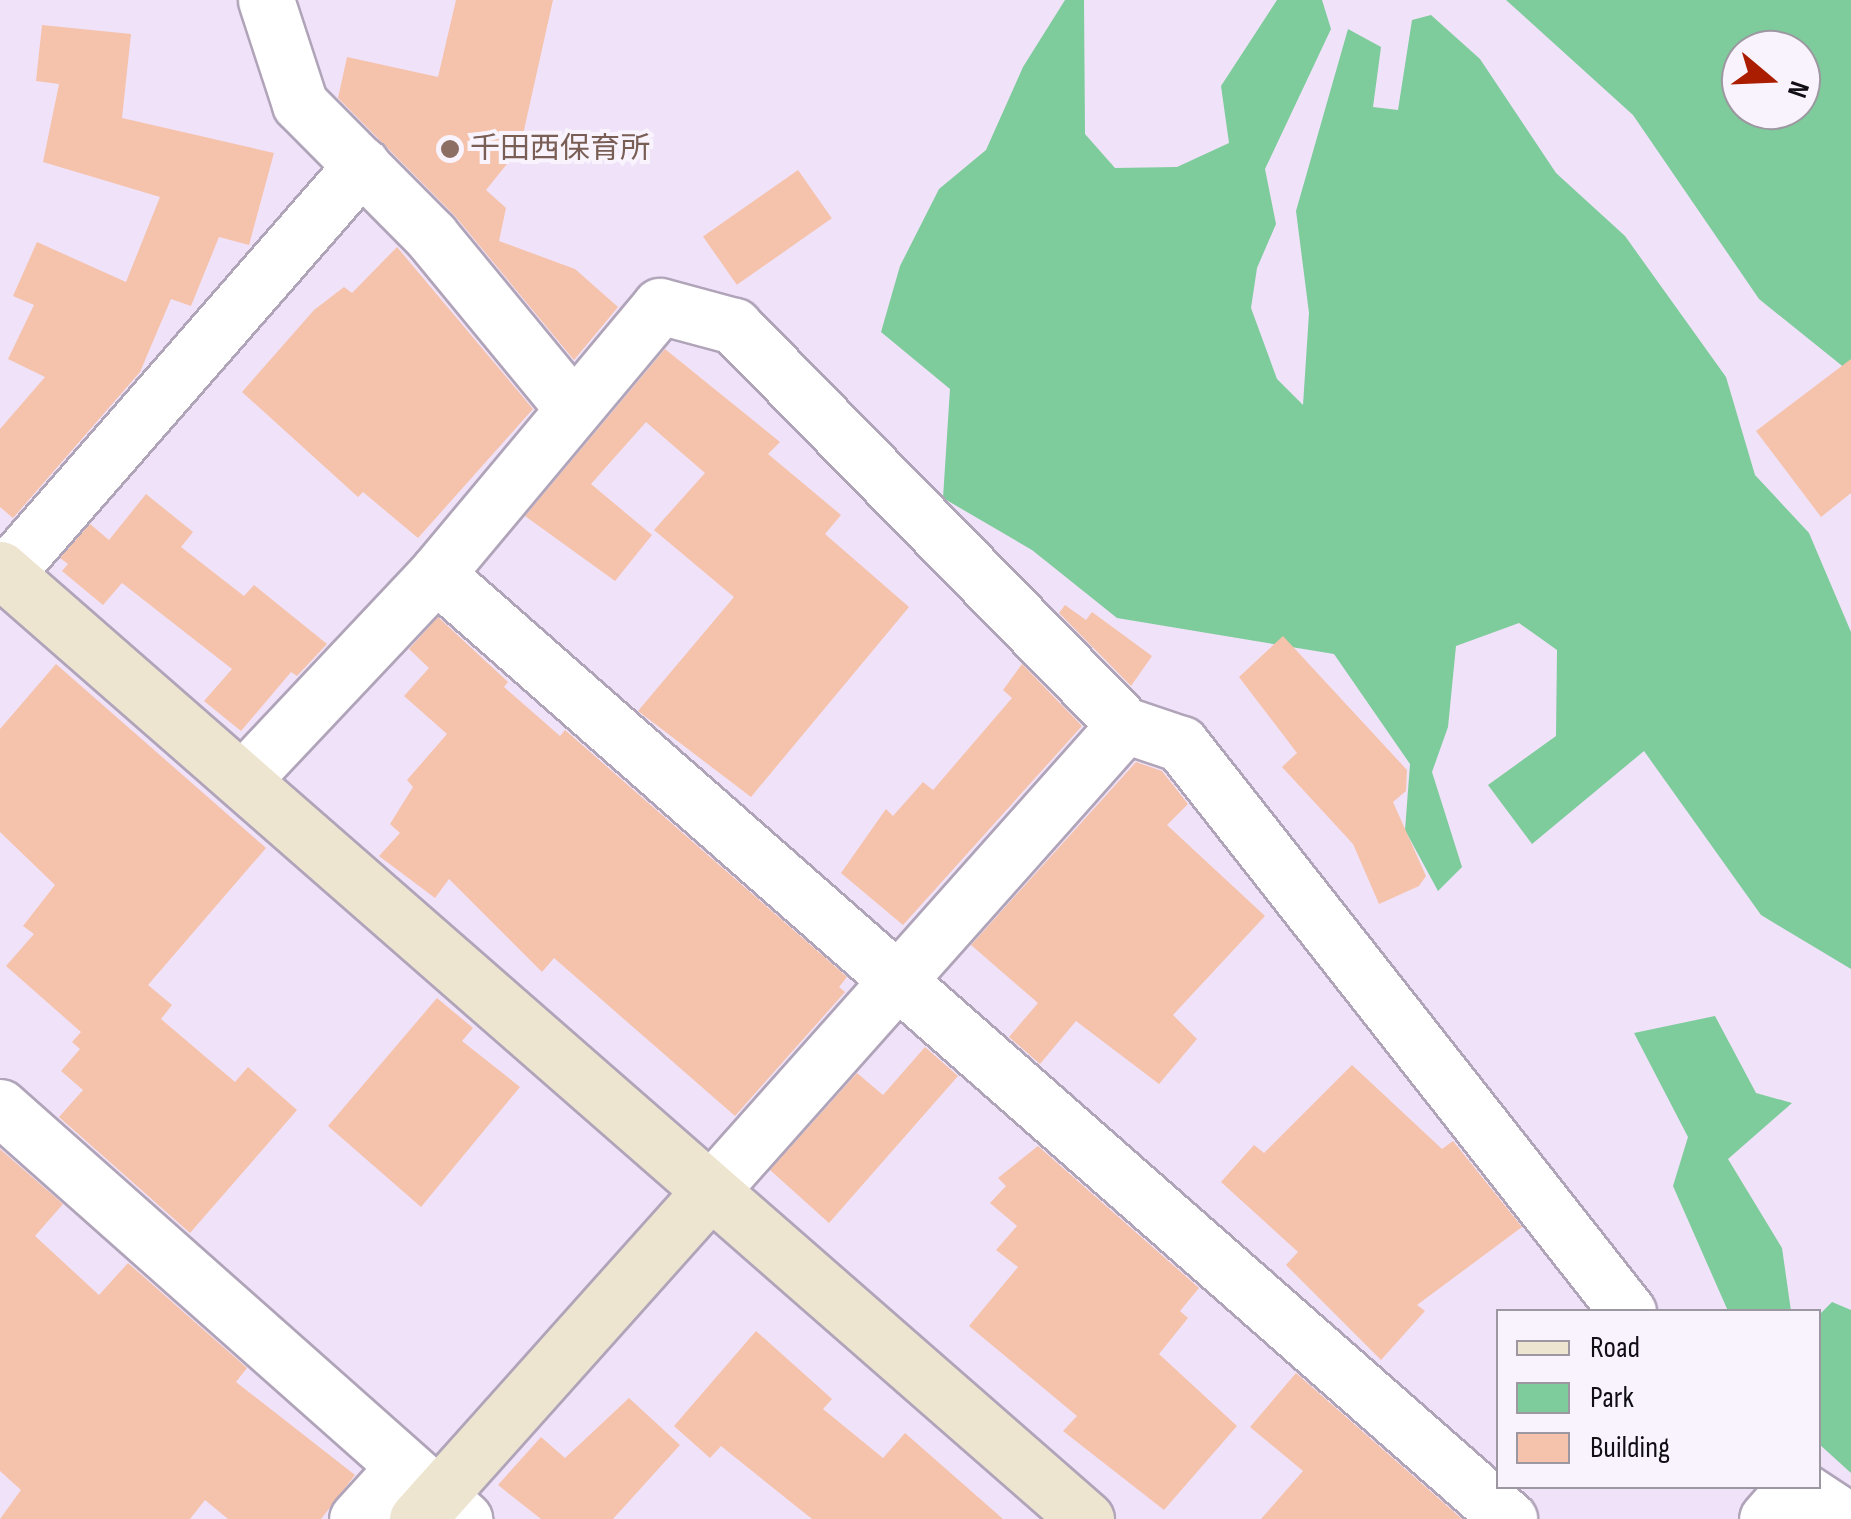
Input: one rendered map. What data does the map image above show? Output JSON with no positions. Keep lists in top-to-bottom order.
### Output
{
  "places": ["千田西保育所"],
  "legend": ["Road", "Park", "Building"],
  "north": "right"
}
